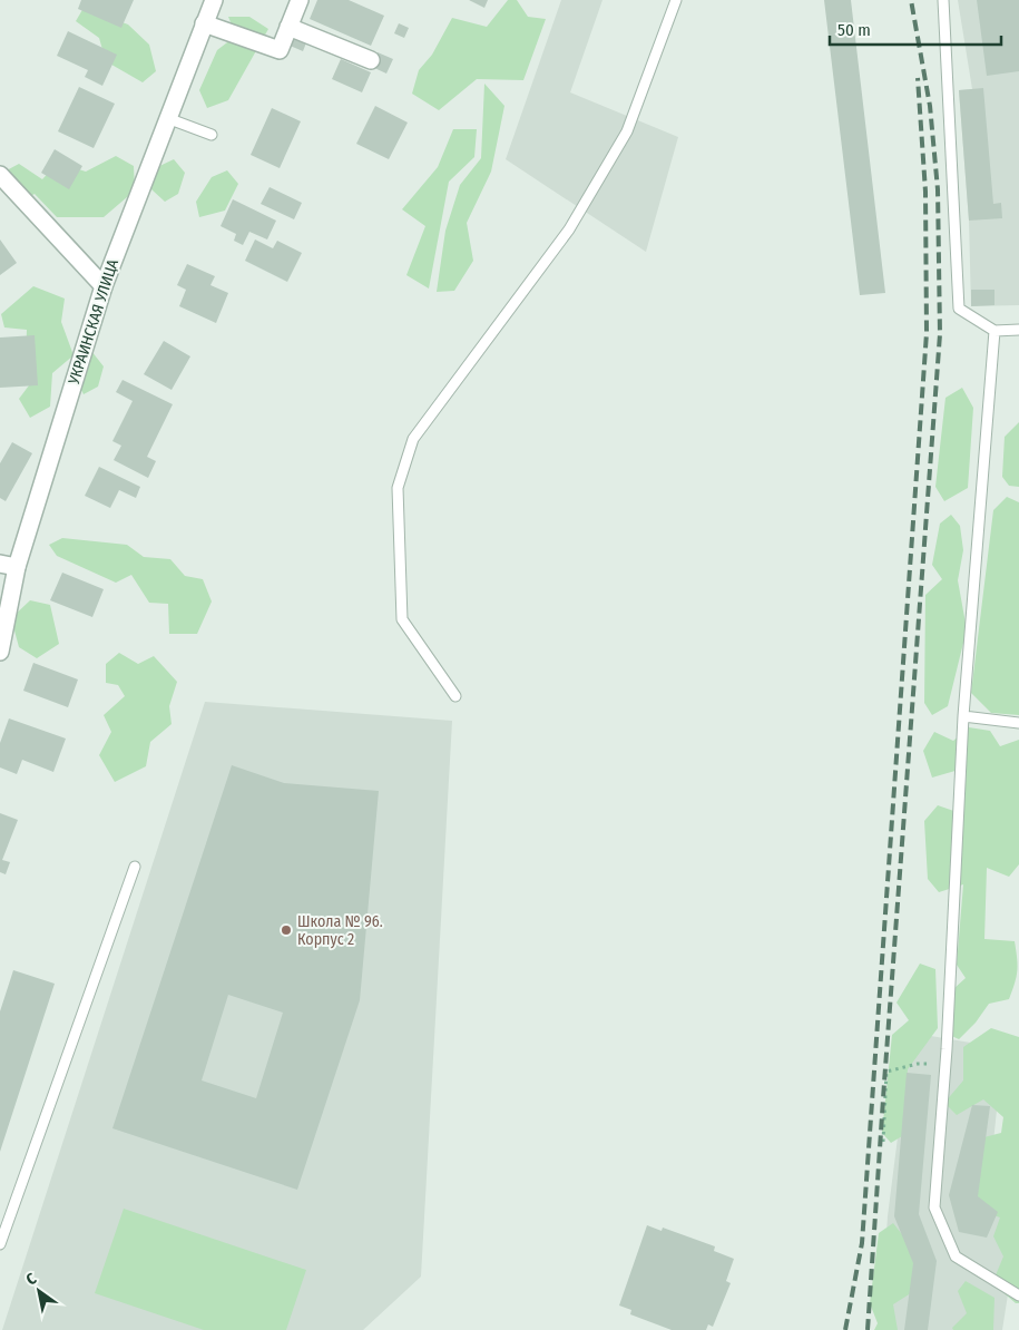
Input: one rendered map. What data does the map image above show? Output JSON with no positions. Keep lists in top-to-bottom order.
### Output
{
  "streets": {
    "street": ["УКРАИНСКАЯ УЛИЦА"]
  },
  "places": ["Школа № 96. Корпус 2"],
  "scale_bar": "50 m",
  "north": "top left"
}
